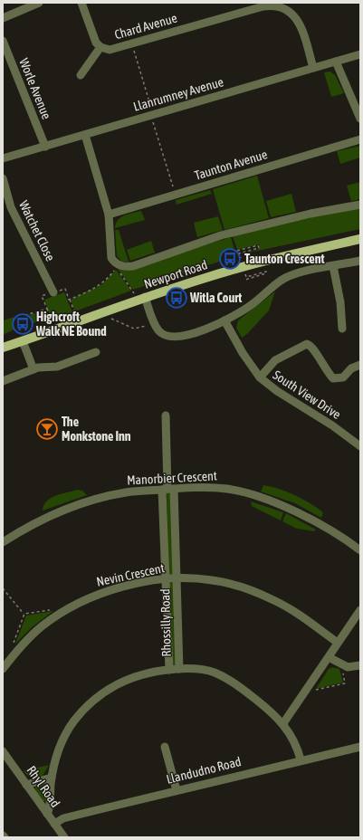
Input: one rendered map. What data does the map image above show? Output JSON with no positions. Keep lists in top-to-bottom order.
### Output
{
  "streets": {
    "main road": ["Newport Road"],
    "street": [
      "Chard Avenue",
      "Worle Avenue",
      "Llanrumney Avenue",
      "Taunton Avenue",
      "Watchet Close",
      "South View Drive",
      "Manorbier Crescent",
      "Nevin Crescent",
      "Rhossilly Road",
      "Llandudno Road",
      "Rhyl Road"
    ]
  },
  "crossings": [
    ["Chard Avenue", "Llanrumney Avenue"],
    ["Worle Avenue", "Llanrumney Avenue"],
    ["Manorbier Crescent", "Rhossilly Road"],
    ["Nevin Crescent", "Rhossilly Road"],
    ["Llandudno Road", "Rhyl Road"]
  ],
  "places": {
    "bus stop": ["Taunton Crescent", "Witla Court", "Highcroft Walk NE Bound"],
    "bar": ["The Monkstone Inn"]
  }
}
